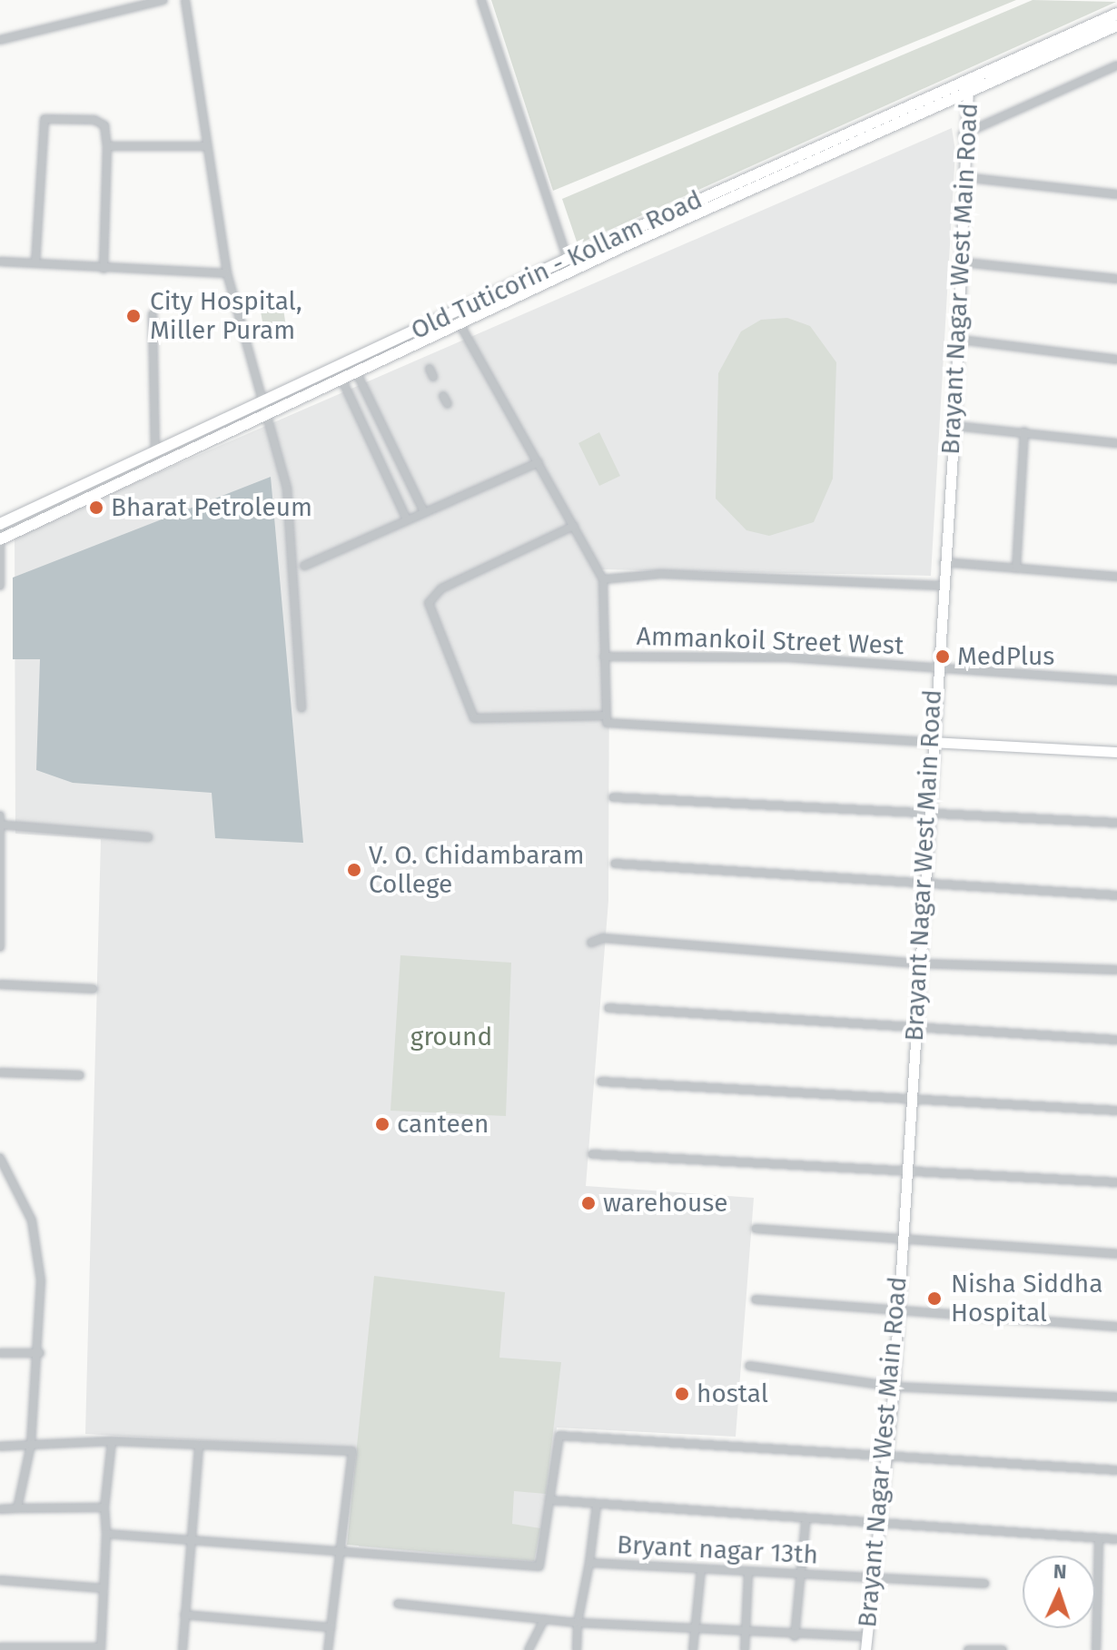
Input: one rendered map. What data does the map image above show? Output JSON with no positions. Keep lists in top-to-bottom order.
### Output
{
  "streets": {
    "main road": ["Old Tuticorin - Kollam Road"],
    "street": ["Brayant Nagar West Main Road", "Ammankoil Street West", "Bryant nagar 13th"]
  },
  "crossings": [
    ["Old Tuticorin - Kollam Road", "Brayant Nagar West Main Road"],
    ["Brayant Nagar West Main Road", "Ammankoil Street West"],
    ["Brayant Nagar West Main Road", "Bryant nagar 13th"]
  ],
  "parks": ["ground"],
  "places": [
    "City Hospital, Miller Puram",
    "Bharat Petroleum",
    "MedPlus",
    "V. O. Chidambaram College",
    "canteen",
    "warehouse",
    "Nisha Siddha Hospital",
    "hostal"
  ],
  "north": "top"
}
